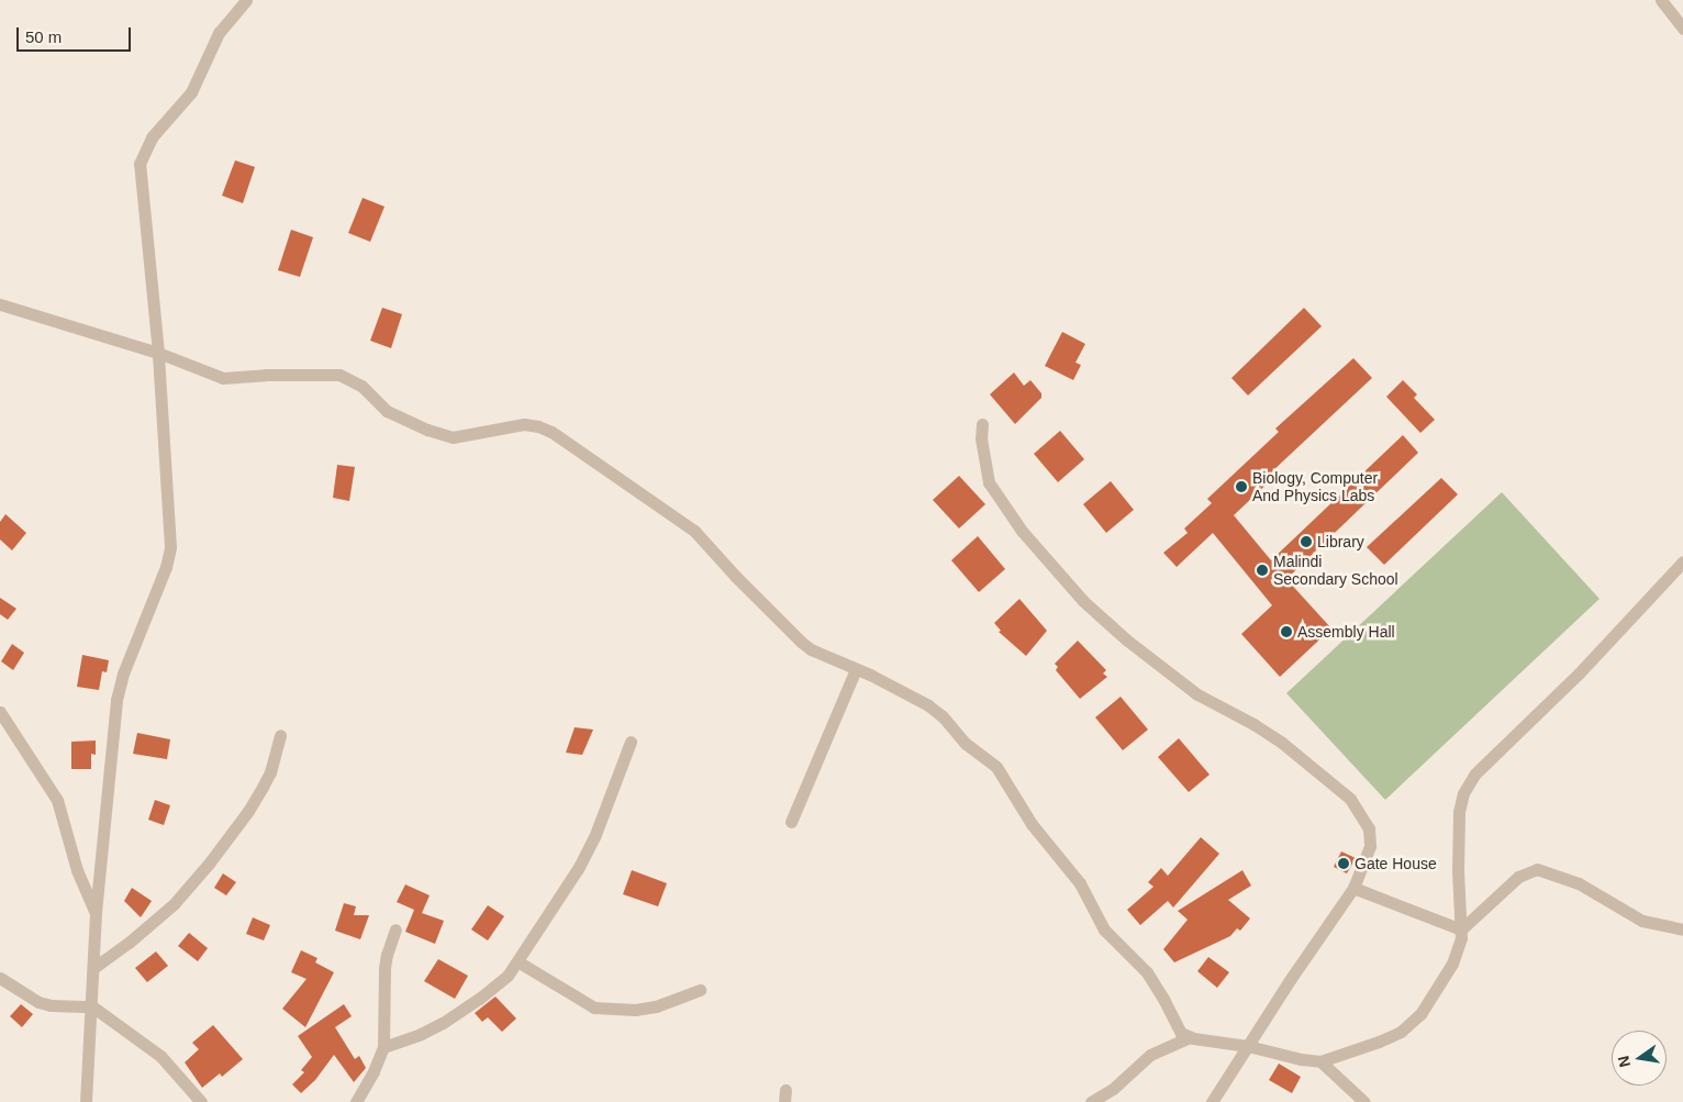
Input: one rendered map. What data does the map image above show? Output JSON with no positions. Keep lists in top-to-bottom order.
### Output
{
  "places": [
    "Biology, Computer And Physics Labs",
    "Library",
    "Malindi Secondary School",
    "Assembly Hall",
    "Gate House"
  ],
  "scale_bar": "50 m",
  "north": "left"
}
